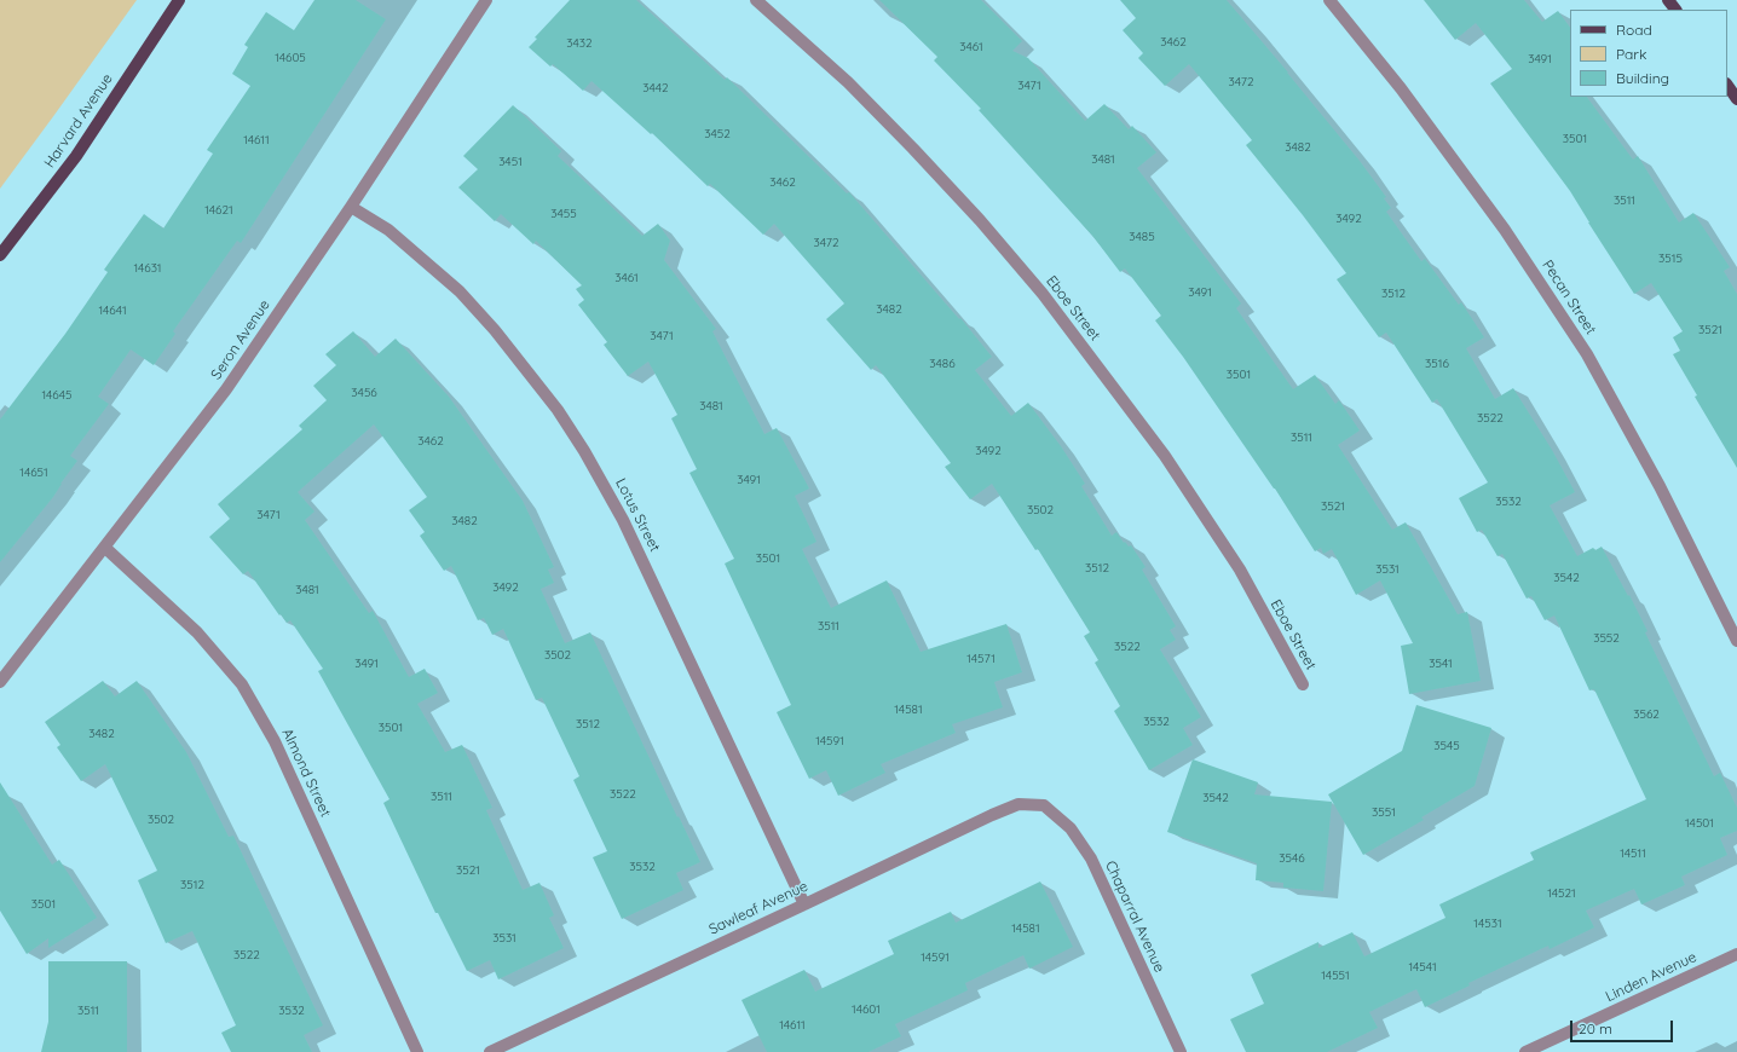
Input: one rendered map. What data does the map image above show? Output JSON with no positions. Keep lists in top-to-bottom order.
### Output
{
  "streets": {
    "main road": ["Harvard Avenue"],
    "street": [
      "Pecan Street",
      "Eboe Street",
      "Seron Avenue",
      "Lotus Street",
      "Almond Street",
      "Sawleaf Avenue",
      "Chaparral Avenue",
      "Linden Avenue"
    ]
  },
  "crossings": [
    ["Seron Avenue", "Lotus Street"],
    ["Seron Avenue", "Almond Street"],
    ["Lotus Street", "Sawleaf Avenue"],
    ["Sawleaf Avenue", "Chaparral Avenue"]
  ],
  "house_numbers": [
    "3462",
    "3432",
    "3461",
    "14605",
    "3491",
    "3472",
    "3471",
    "3442",
    "3452",
    "3501",
    "14611",
    "3482",
    "3481",
    "3451",
    "3462",
    "3511",
    "14621",
    "3455",
    "3492",
    "3485",
    "3472",
    "3515",
    "14631",
    "3461",
    "3491",
    "3512",
    "3482",
    "14641",
    "3521",
    "3471",
    "3486",
    "3516",
    "3501",
    "3456",
    "14645",
    "3481",
    "3522",
    "3511",
    "3462",
    "3492",
    "14651",
    "3491",
    "3532",
    "3521",
    "3502",
    "3471",
    "3482",
    "3501",
    "3512",
    "3531",
    "3542",
    "3492",
    "3481",
    "3511",
    "3552",
    "3522",
    "3502",
    "14571",
    "3491",
    "3541",
    "14581",
    "3562",
    "3532",
    "3512",
    "3501",
    "3482",
    "14591",
    "3545",
    "3522",
    "3511",
    "3542",
    "3551",
    "3502",
    "14501",
    "14511",
    "3546",
    "3532",
    "3521",
    "3512",
    "14521",
    "3501",
    "14531",
    "14581",
    "3531",
    "3522",
    "14591",
    "14541",
    "14551",
    "14601",
    "3511",
    "3532",
    "14611"
  ],
  "legend": ["Road", "Park", "Building"],
  "scale_bar": "20 m"
}
